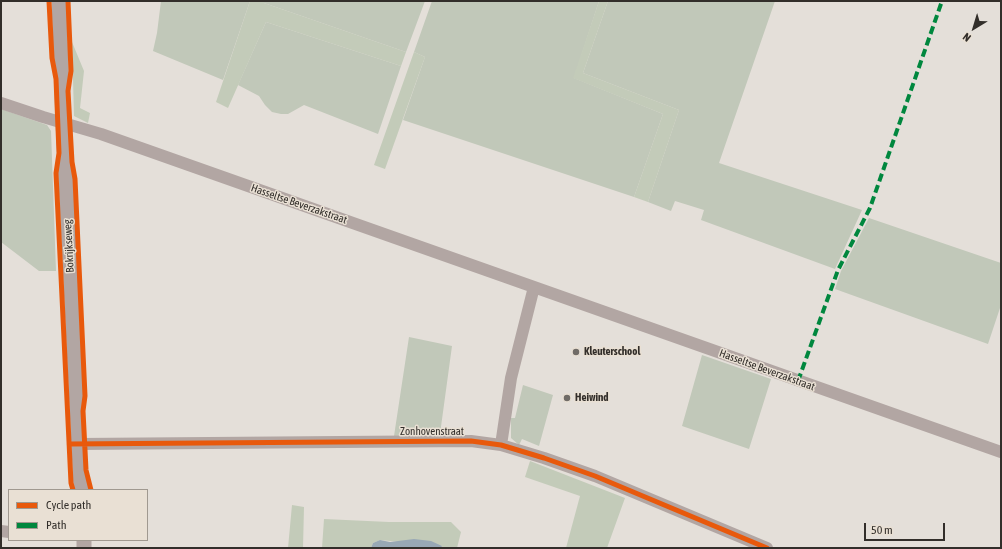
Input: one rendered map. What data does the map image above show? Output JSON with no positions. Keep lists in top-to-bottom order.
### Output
{
  "streets": {
    "street": ["Hasseltse Beverzakstraat", "Bokrijkseweg", "Zonhovenstraat"]
  },
  "crossings": [
    ["Hasseltse Beverzakstraat", "Bokrijkseweg"],
    ["Bokrijkseweg", "Zonhovenstraat"]
  ],
  "places": ["Kleuterschool", "Heiwind"],
  "legend": ["Cycle path", "Path"],
  "scale_bar": "50 m",
  "north": "bottom left"
}
